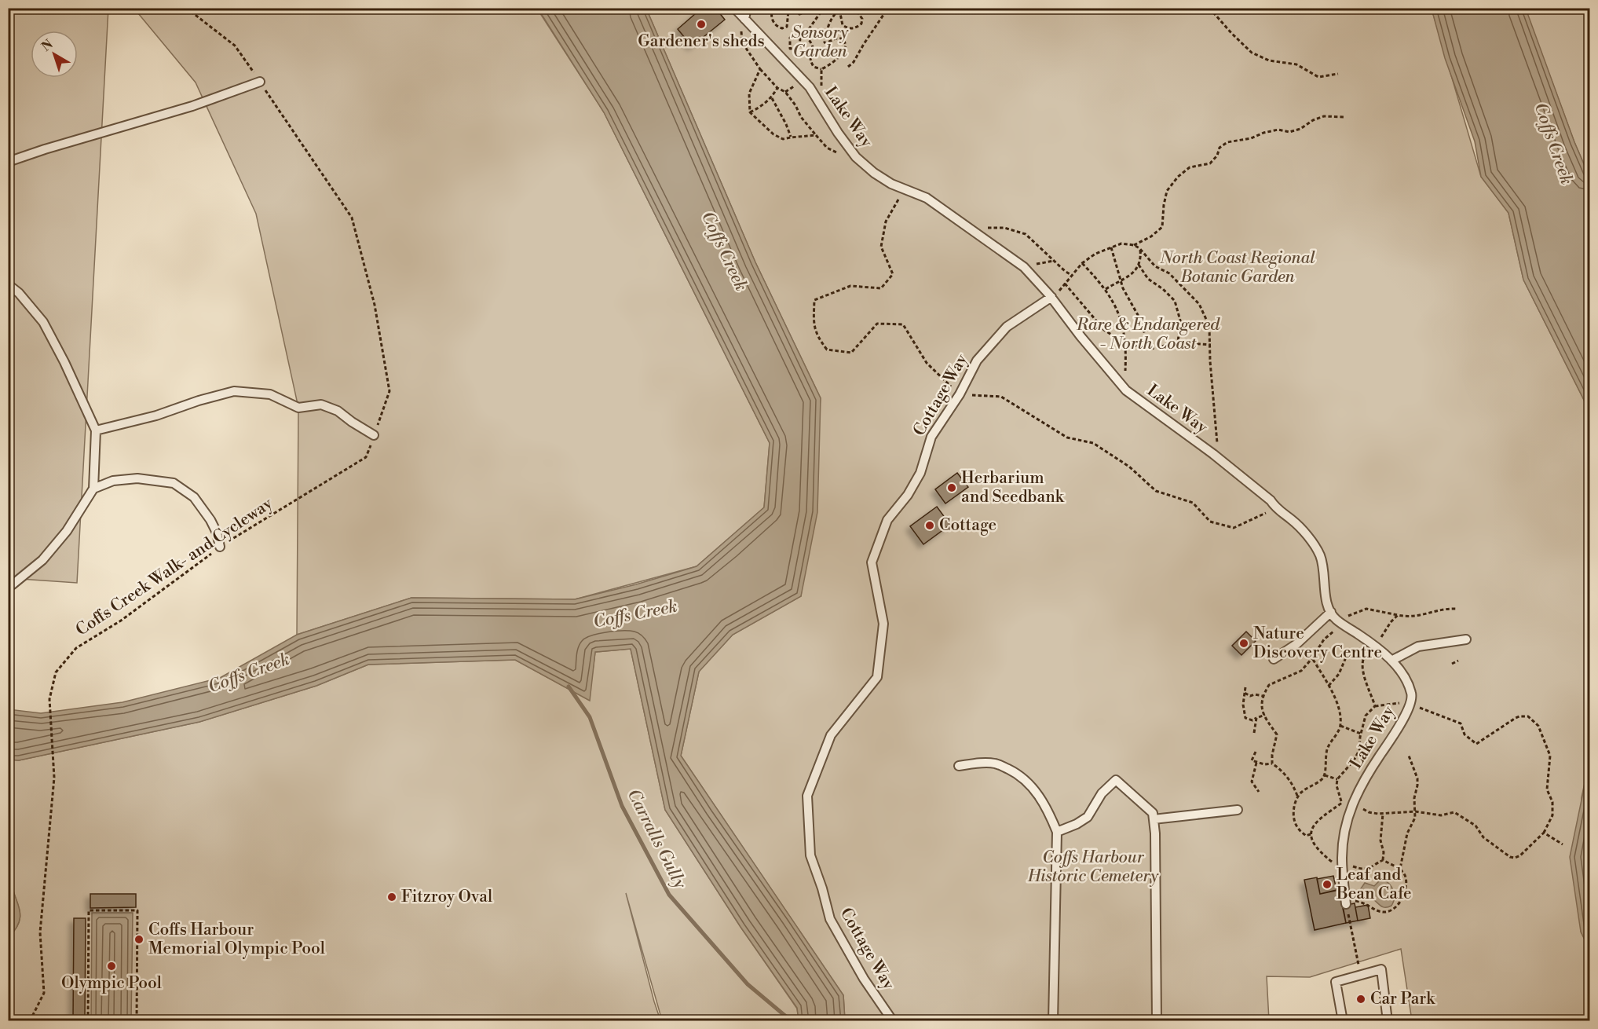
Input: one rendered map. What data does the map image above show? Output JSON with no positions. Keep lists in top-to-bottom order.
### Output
{
  "streets": {
    "lane": ["Lake Way", "Cottage Way"],
    "path": ["Coffs Creek Walk- and Cycleway"]
  },
  "crossings": [
    ["Lake Way", "Cottage Way"]
  ],
  "water": ["Coffs Creek", "Carralls Gully"],
  "parks": [
    "Sensory Garden",
    "North Coast Regional Botanic Garden",
    "Rare & Endangered - North Coast",
    "Coffs Harbour Historic Cemetery"
  ],
  "places": [
    "Gardener's sheds",
    "Herbarium and Seedbank",
    "Cottage",
    "Nature Discovery Centre",
    "Leaf and Bean Cafe",
    "Fitzroy Oval",
    "Coffs Harbour Memorial Olympic Pool",
    "Olympic Pool",
    "Car Park"
  ],
  "north": "top left"
}
